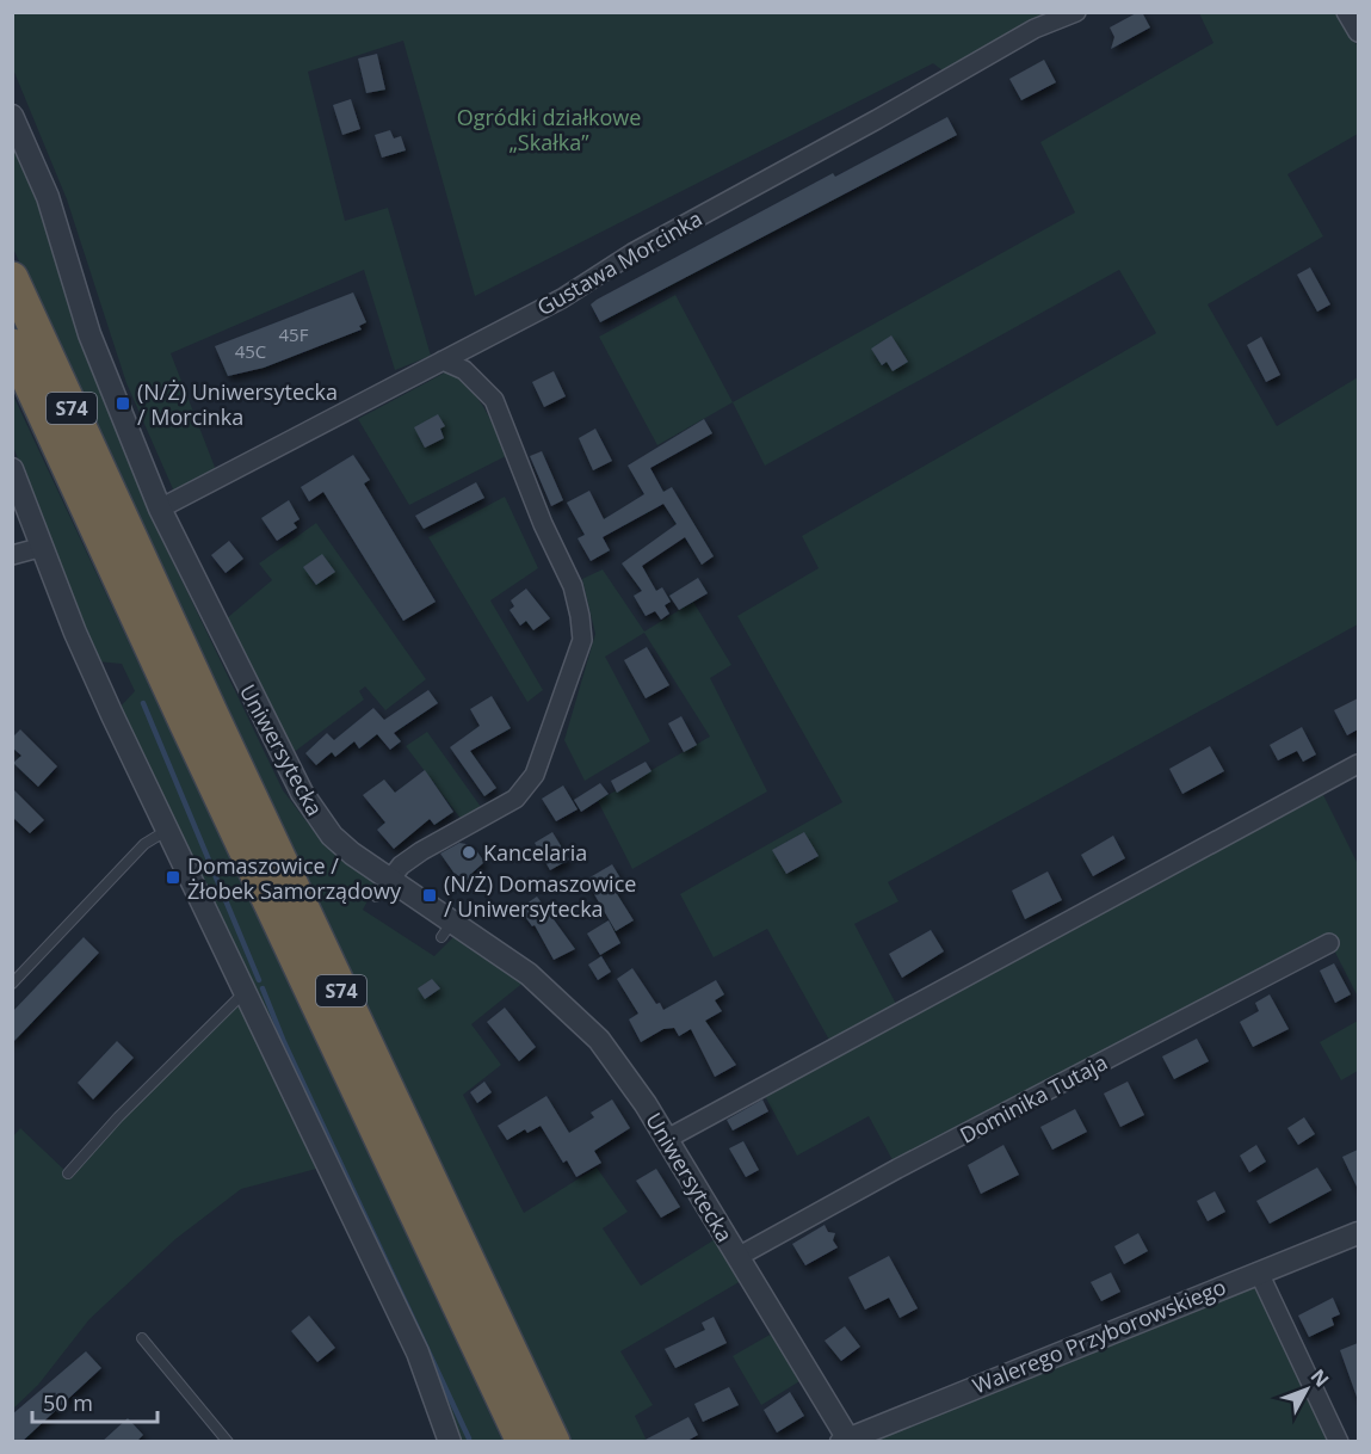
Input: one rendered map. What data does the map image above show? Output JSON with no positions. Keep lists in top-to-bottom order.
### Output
{
  "streets": {
    "highway": ["S74"],
    "street": [
      "Gustawa Morcinka",
      "Uniwersytecka",
      "Dominika Tutaja",
      "Walerego Przyborowskiego"
    ]
  },
  "crossings": [
    ["Gustawa Morcinka", "Uniwersytecka"],
    ["Uniwersytecka", "Dominika Tutaja"],
    ["Uniwersytecka", "Walerego Przyborowskiego"]
  ],
  "parks": ["Ogródki działkowe „Skałka”"],
  "places": {
    "transit": ["(N/Ż) Uniwersytecka / Morcinka", "Domaszowice / Żłobek Samorządowy", "(N/Ż) Domaszowice / Uniwersytecka"],
    "other": ["Kancelaria"]
  },
  "house_numbers": ["45F", "45C"],
  "scale_bar": "50 m",
  "north": "top right"
}
